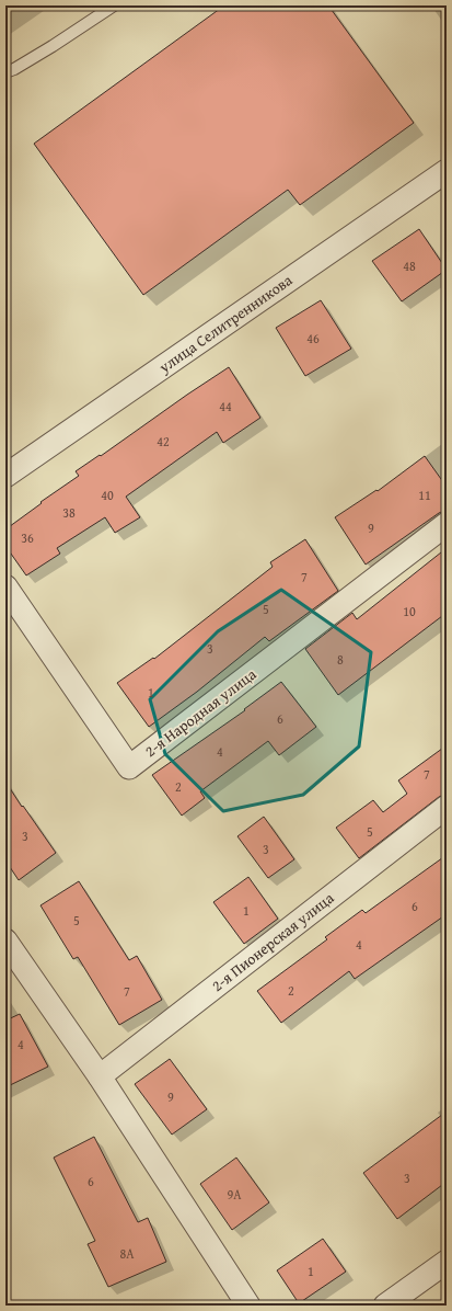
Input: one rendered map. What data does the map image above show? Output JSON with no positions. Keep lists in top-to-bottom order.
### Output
{
  "streets": {
    "street": ["улица Селитренникова", "2-я Народная улица", "2-я Пионерская улица"]
  },
  "house_numbers": [
    "48",
    "46",
    "44",
    "42",
    "40",
    "11",
    "38",
    "9",
    "36",
    "7",
    "5",
    "10",
    "3",
    "8",
    "1",
    "6",
    "4",
    "7",
    "2",
    "5",
    "3",
    "3",
    "6",
    "1",
    "5",
    "4",
    "2",
    "7",
    "4",
    "9",
    "3",
    "6",
    "9А",
    "8А",
    "1"
  ]
}
